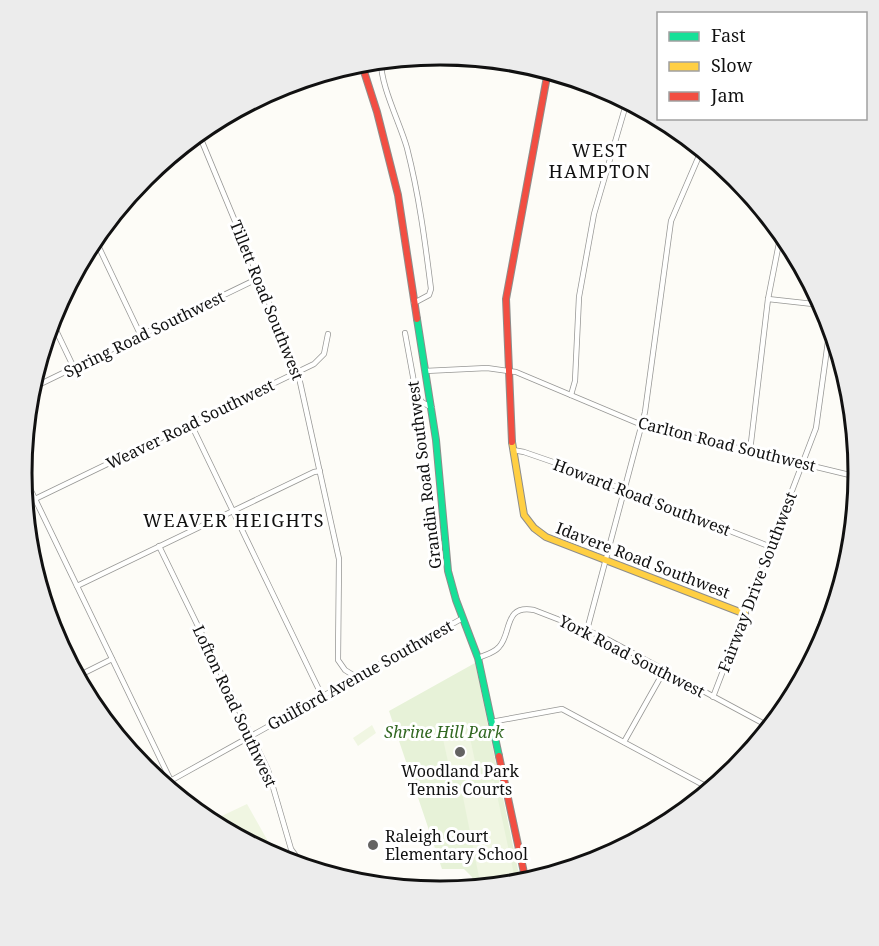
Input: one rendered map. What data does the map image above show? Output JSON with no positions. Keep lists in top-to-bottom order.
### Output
{
  "streets": {
    "street": [
      "Tillett Road Southwest",
      "Spring Road Southwest",
      "Weaver Road Southwest",
      "Carlton Road Southwest",
      "Grandin Road Southwest",
      "Howard Road Southwest",
      "Idavere Road Southwest",
      "Fairway Drive Southwest",
      "York Road Southwest",
      "Guilford Avenue Southwest",
      "Lofton Road Southwest"
    ]
  },
  "crossings": [
    ["Tillett Road Southwest", "Spring Road Southwest"],
    ["Tillett Road Southwest", "Weaver Road Southwest"],
    ["Tillett Road Southwest", "Guilford Avenue Southwest"],
    ["Carlton Road Southwest", "Grandin Road Southwest"],
    ["Carlton Road Southwest", "Idavere Road Southwest"],
    ["Carlton Road Southwest", "Fairway Drive Southwest"],
    ["Grandin Road Southwest", "York Road Southwest"],
    ["Grandin Road Southwest", "Guilford Avenue Southwest"],
    ["Howard Road Southwest", "Idavere Road Southwest"],
    ["Howard Road Southwest", "Fairway Drive Southwest"],
    ["Idavere Road Southwest", "Fairway Drive Southwest"],
    ["Fairway Drive Southwest", "York Road Southwest"],
    ["Guilford Avenue Southwest", "Lofton Road Southwest"]
  ],
  "districts": ["WEST HAMPTON", "WEAVER HEIGHTS"],
  "parks": ["Shrine Hill Park"],
  "places": ["Woodland Park Tennis Courts", "Raleigh Court Elementary School"],
  "legend": ["Fast", "Slow", "Jam"]
}
